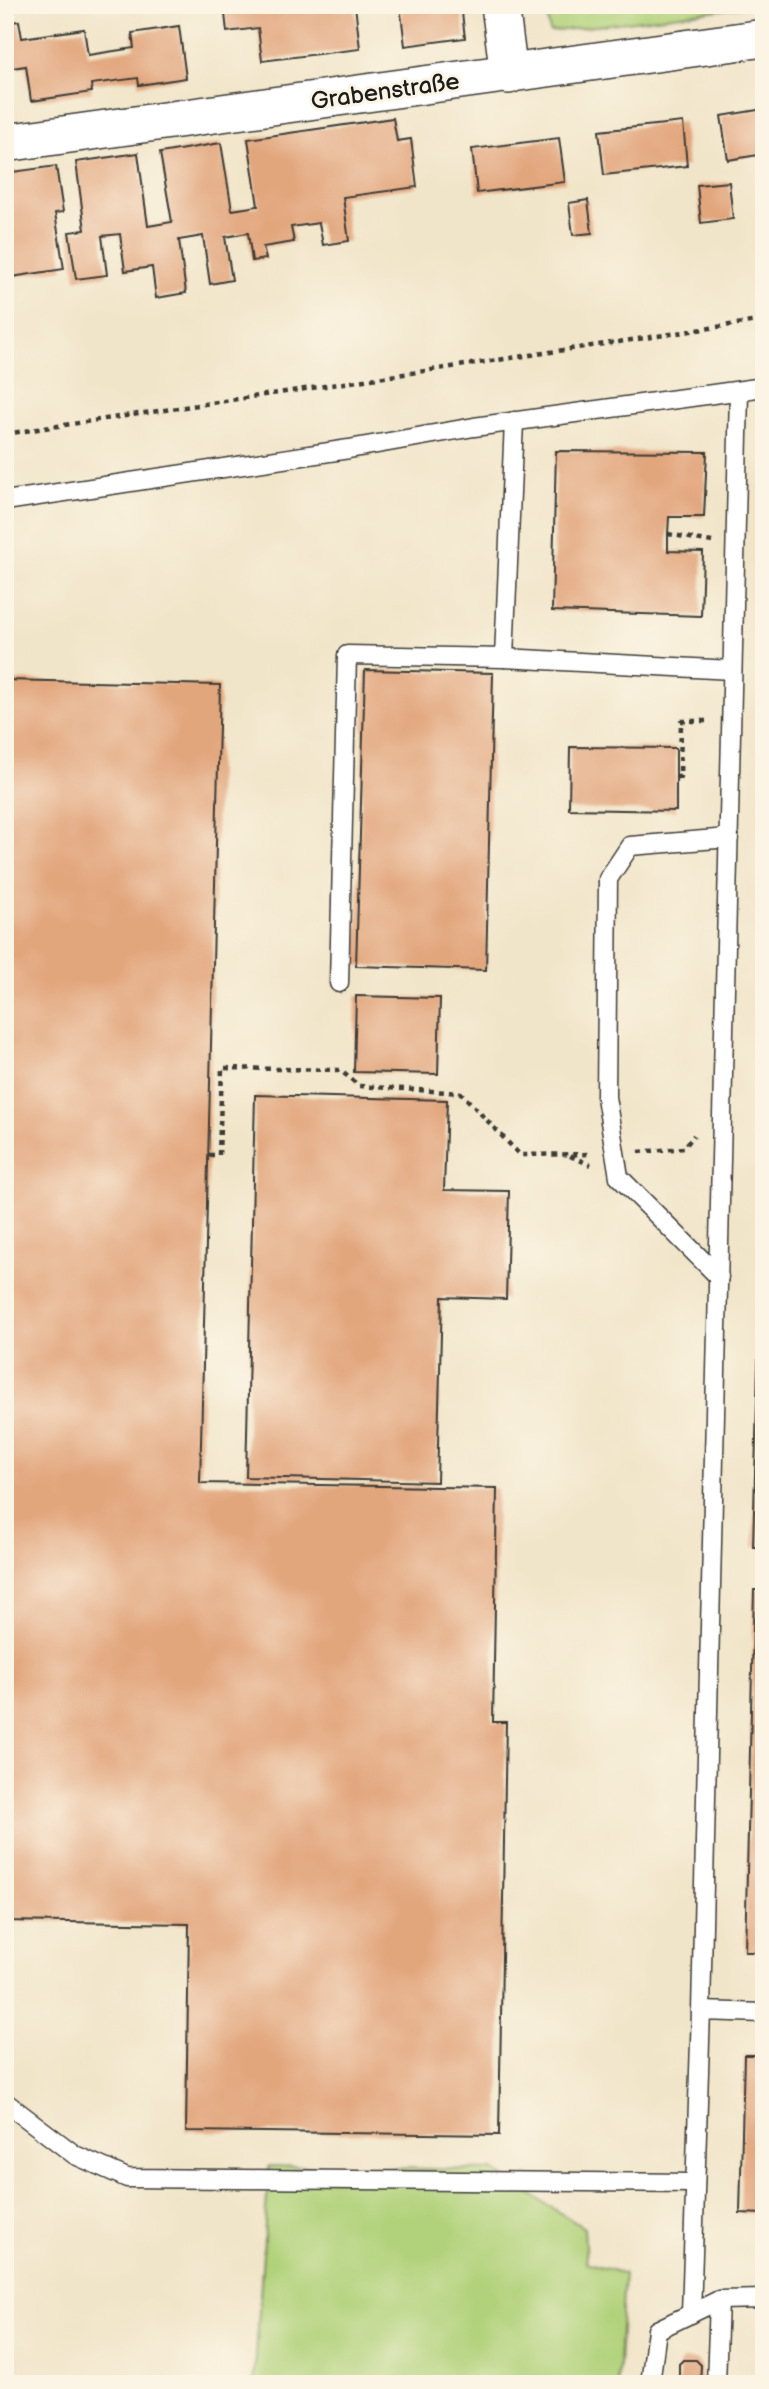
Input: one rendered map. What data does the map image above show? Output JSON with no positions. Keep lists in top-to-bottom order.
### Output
{
  "streets": {
    "street": ["Grabenstraße"]
  }
}
